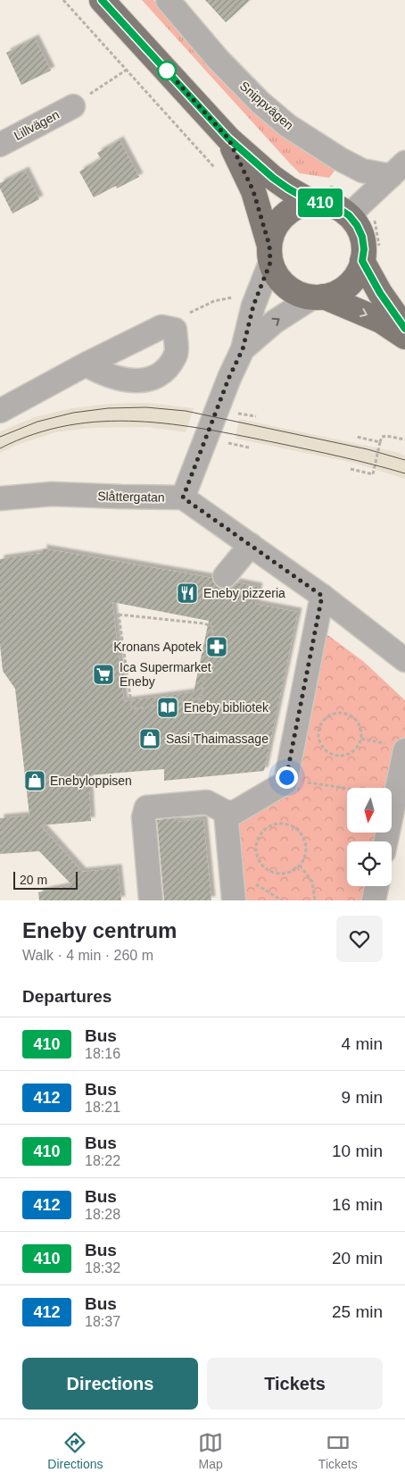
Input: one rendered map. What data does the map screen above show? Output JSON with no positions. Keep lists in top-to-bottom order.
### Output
{
  "streets": {
    "street": ["Snippvägen", "Lillvägen", "Slåttergatan"]
  },
  "places": {
    "restaurant": ["Eneby pizzeria"],
    "pharmacy": ["Kronans Apotek"],
    "supermarket": ["Ica Supermarket Eneby"],
    "library": ["Eneby bibliotek"],
    "shop": ["Sasi Thaimassage", "Enebyloppisen"]
  },
  "lines": ["bus line 410"],
  "scale_bar": "20 m",
  "north": "bottom",
  "page": {
    "on_map": "410",
    "scale": "20 m",
    "heading": [
      ["Eneby centrum", "Walk · 4 min · 260 m"],
      "Departures"
    ],
    "list": [
      {
        "mark": "410",
        "name": "Bus",
        "note": "18:16",
        "value": "4 min"
      },
      {
        "mark": "412",
        "name": "Bus",
        "note": "18:21",
        "value": "9 min"
      },
      {
        "mark": "410",
        "name": "Bus",
        "note": "18:22",
        "value": "10 min"
      },
      {
        "mark": "412",
        "name": "Bus",
        "note": "18:28",
        "value": "16 min"
      },
      {
        "mark": "410",
        "name": "Bus",
        "note": "18:32",
        "value": "20 min"
      },
      {
        "mark": "412",
        "name": "Bus",
        "note": "18:37",
        "value": "25 min"
      }
    ],
    "buttons": ["Directions", "Tickets"],
    "tabs": ["Directions", "Map", "Tickets"]
  }
}
